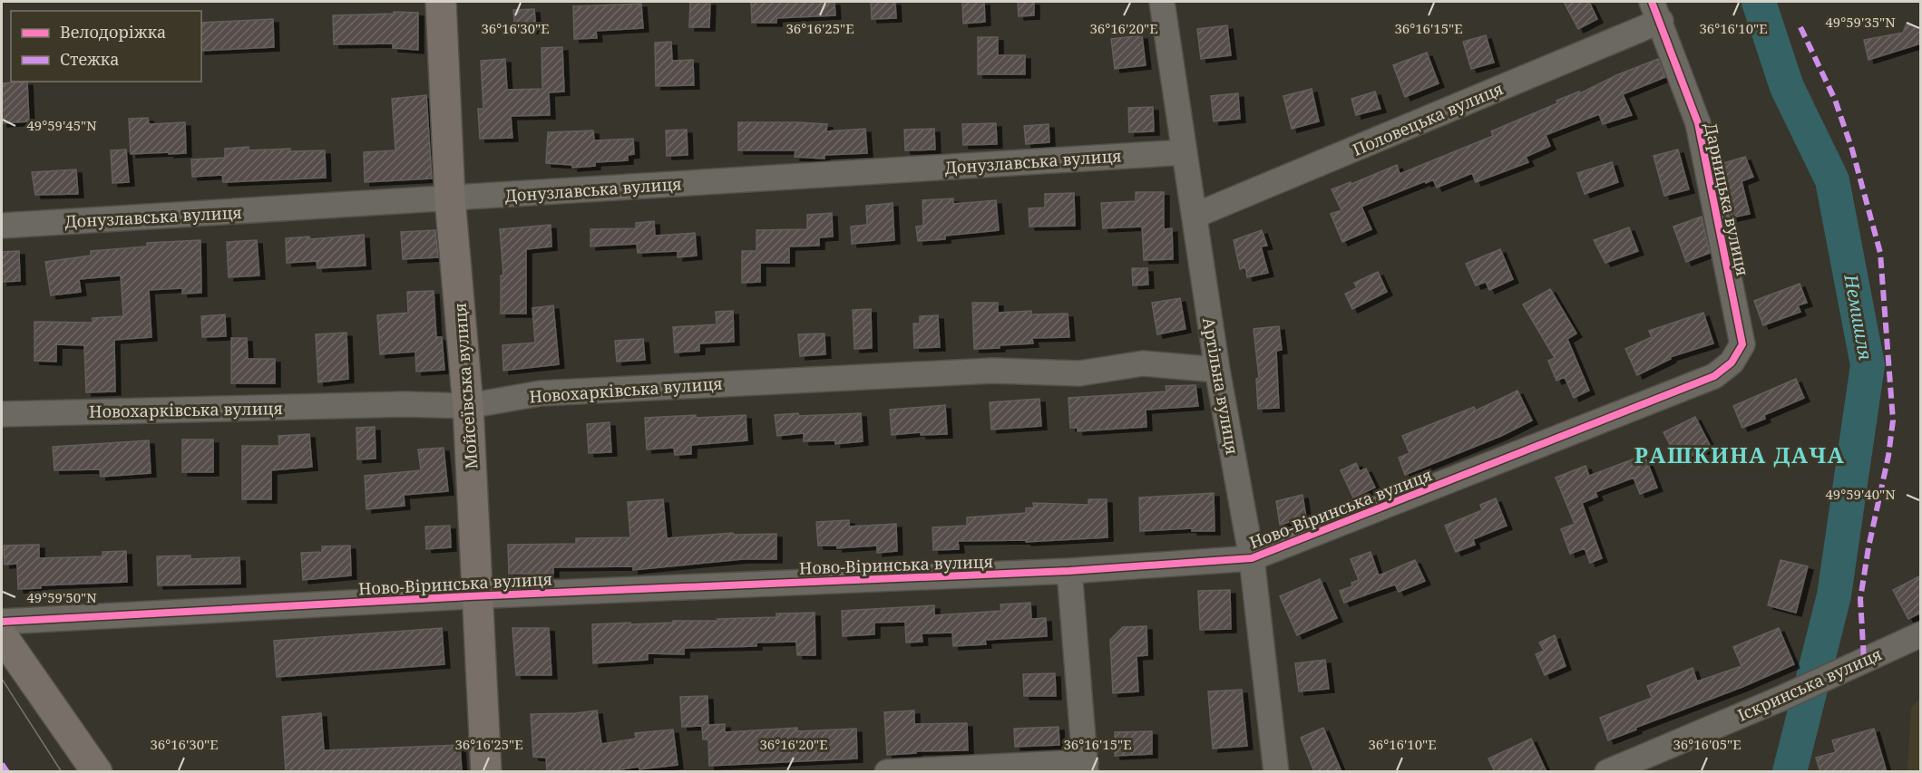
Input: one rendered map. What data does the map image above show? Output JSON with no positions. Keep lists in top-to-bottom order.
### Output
{
  "streets": {
    "main road": ["Мойсеївська вулиця"],
    "street": [
      "Половецька вулиця",
      "Донузлавська вулиця",
      "Дарницька вулиця",
      "Артільна вулиця",
      "Новохарківська вулиця",
      "Ново-Віринська вулиця",
      "Іскринська вулиця"
    ]
  },
  "crossings": [
    ["Половецька вулиця", "Дарницька вулиця"],
    ["Половецька вулиця", "Артільна вулиця"],
    ["Донузлавська вулиця", "Мойсеївська вулиця"],
    ["Донузлавська вулиця", "Артільна вулиця"],
    ["Дарницька вулиця", "Ново-Віринська вулиця"],
    ["Мойсеївська вулиця", "Новохарківська вулиця"],
    ["Мойсеївська вулиця", "Ново-Віринська вулиця"],
    ["Артільна вулиця", "Новохарківська вулиця"],
    ["Артільна вулиця", "Ново-Віринська вулиця"]
  ],
  "districts": ["РАШКИНА ДАЧА"],
  "water": ["Немишля"],
  "legend": ["Велодоріжка", "Стежка"],
  "coordinates": [
    "49°59'35\"N",
    "36°16'20\"E",
    "36°16'30\"E",
    "36°16'25\"E",
    "36°16'15\"E",
    "36°16'10\"E",
    "49°59'45\"N",
    "49°59'40\"N",
    "49°59'50\"N",
    "36°16'05\"E"
  ]
}
